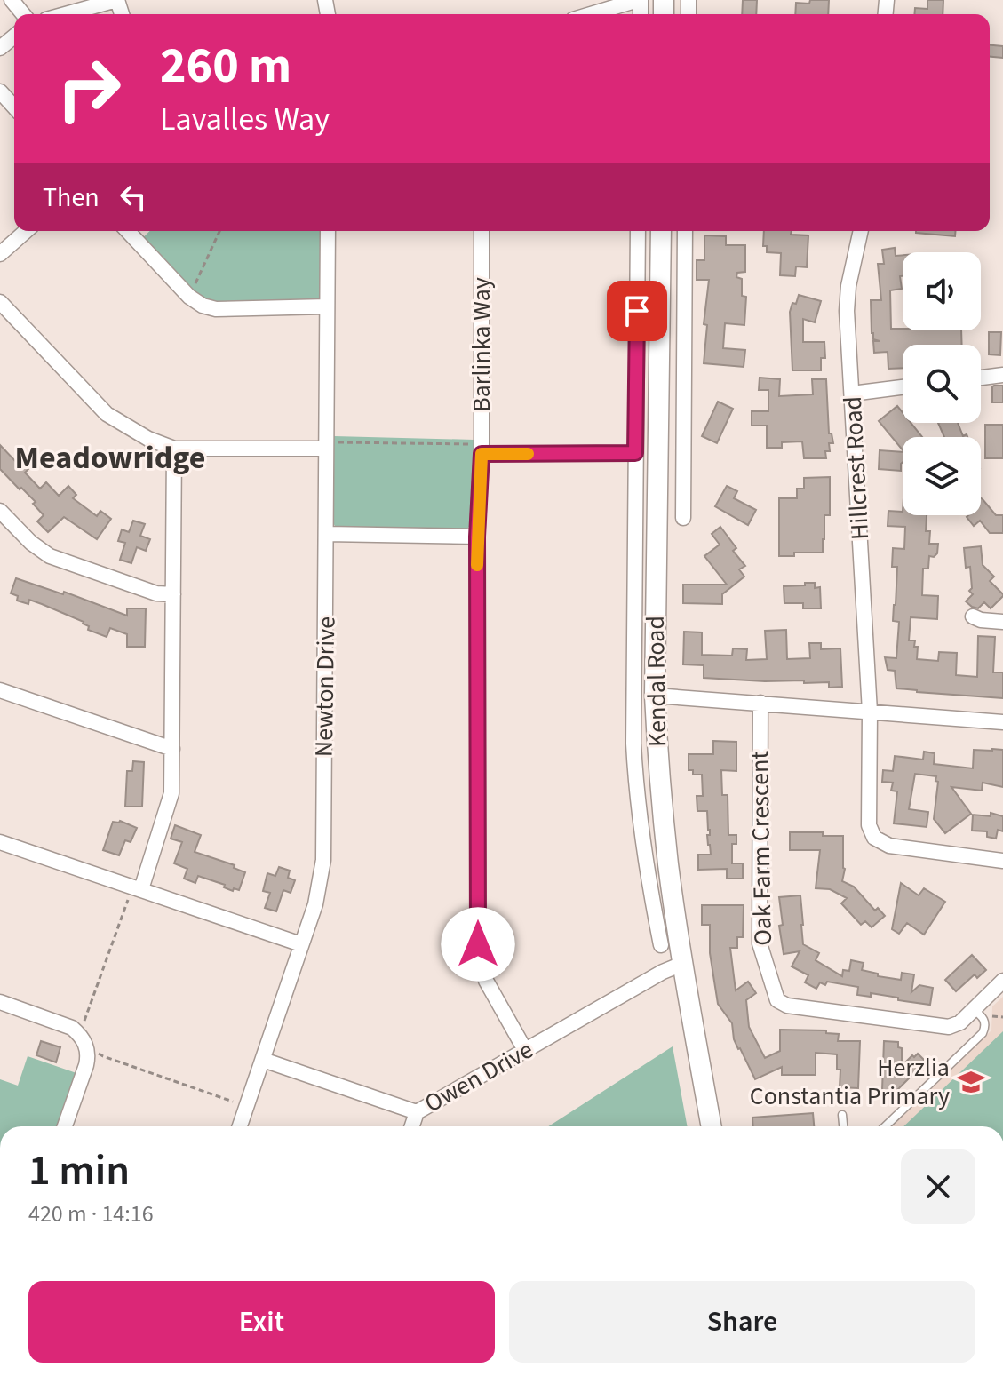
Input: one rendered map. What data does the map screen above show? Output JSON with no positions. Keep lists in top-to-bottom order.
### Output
{
  "streets": {
    "main road": ["Kendal Road"],
    "street": [
      "Barlinka Way",
      "Hillcrest Road",
      "Newton Drive",
      "Oak Farm Crescent",
      "Owen Drive"
    ]
  },
  "crossings": [
    ["Barlinka Way", "Owen Drive"],
    ["Kendal Road", "Owen Drive"],
    ["Newton Drive", "Owen Drive"]
  ],
  "districts": ["Meadowridge"],
  "places": {
    "school or university": ["Herzlia Constantia Primary"]
  },
  "page": {
    "turn": ["260 m", "Lavalles Way"],
    "then": "Then",
    "heading": ["1 min", "420 m · 14:16"],
    "buttons": ["Exit", "Share"]
  }
}
